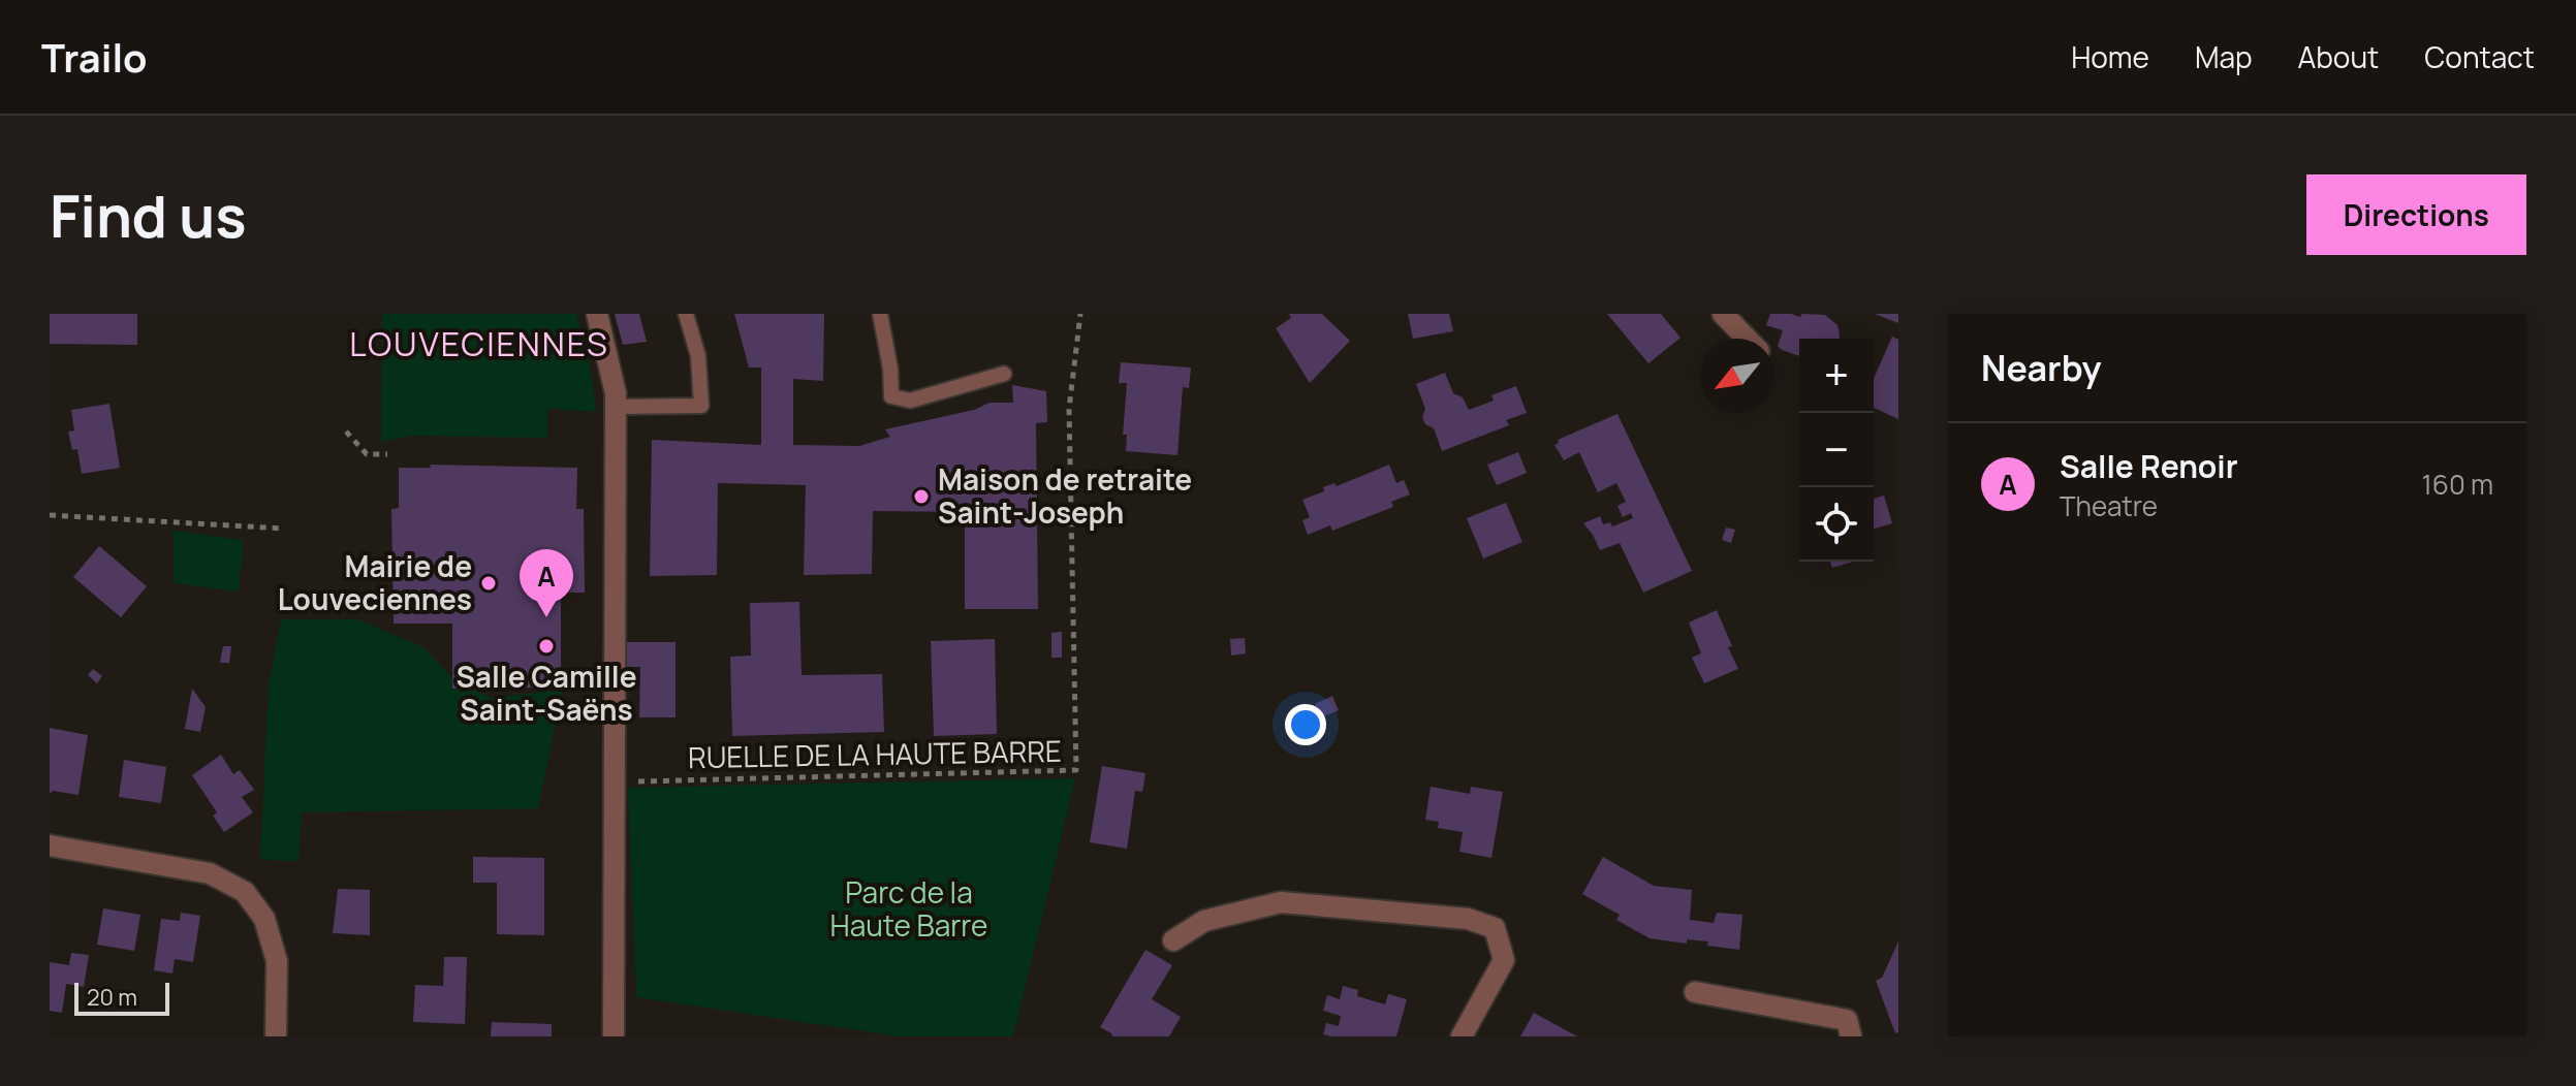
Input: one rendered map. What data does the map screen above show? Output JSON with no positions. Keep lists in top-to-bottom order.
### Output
{
  "streets": {
    "path": ["RUELLE DE LA HAUTE BARRE"]
  },
  "districts": ["LOUVECIENNES"],
  "parks": ["Parc de la Haute Barre"],
  "places": ["Maison de retraite Saint-Joseph", "Mairie de Louveciennes", "Salle Camille Saint-Saëns"],
  "scale_bar": "20 m",
  "north": "bottom left",
  "page": {
    "header": "Trailo",
    "nav": [
      "Home",
      "Map",
      "About",
      "Contact"
    ],
    "buttons": "Directions",
    "title": "Find us",
    "heading": "Nearby",
    "map_buttons": ["+", "−"],
    "list": [
      {
        "mark": "A",
        "name": "Salle Renoir",
        "note": "Theatre",
        "value": "160 m"
      }
    ],
    "pins": "A",
    "scale": "20 m"
  }
}
